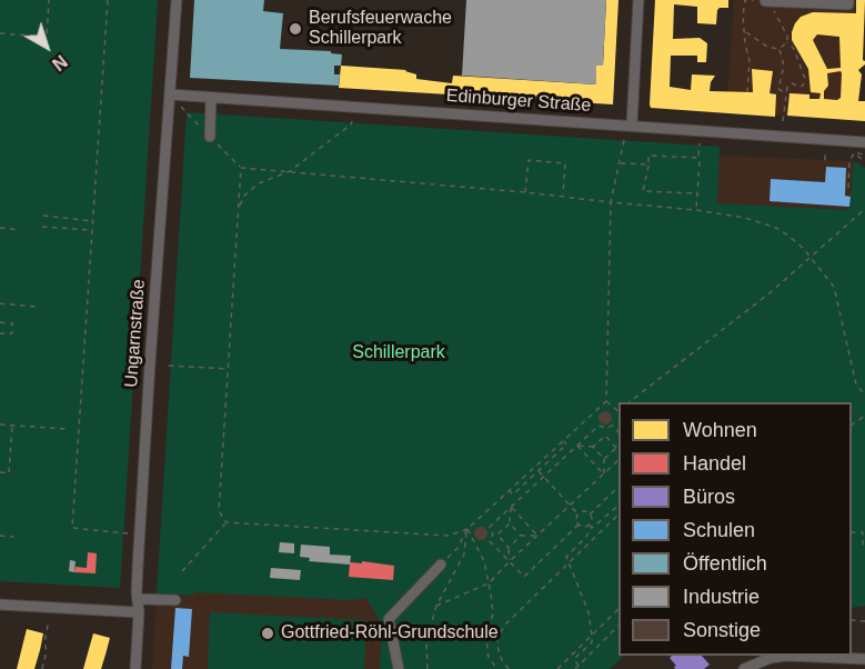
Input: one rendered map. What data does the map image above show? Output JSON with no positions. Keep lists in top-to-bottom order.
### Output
{
  "streets": {
    "street": ["Edinburger Straße", "Ungarnstraße"]
  },
  "crossings": [
    ["Edinburger Straße", "Ungarnstraße"]
  ],
  "parks": ["Schillerpark"],
  "places": ["Berufsfeuerwache Schillerpark", "Gottfried-Röhl-Grundschule"],
  "legend": [
    "Wohnen",
    "Handel",
    "Büros",
    "Schulen",
    "Öffentlich",
    "Industrie",
    "Sonstige"
  ],
  "north": "bottom right"
}
